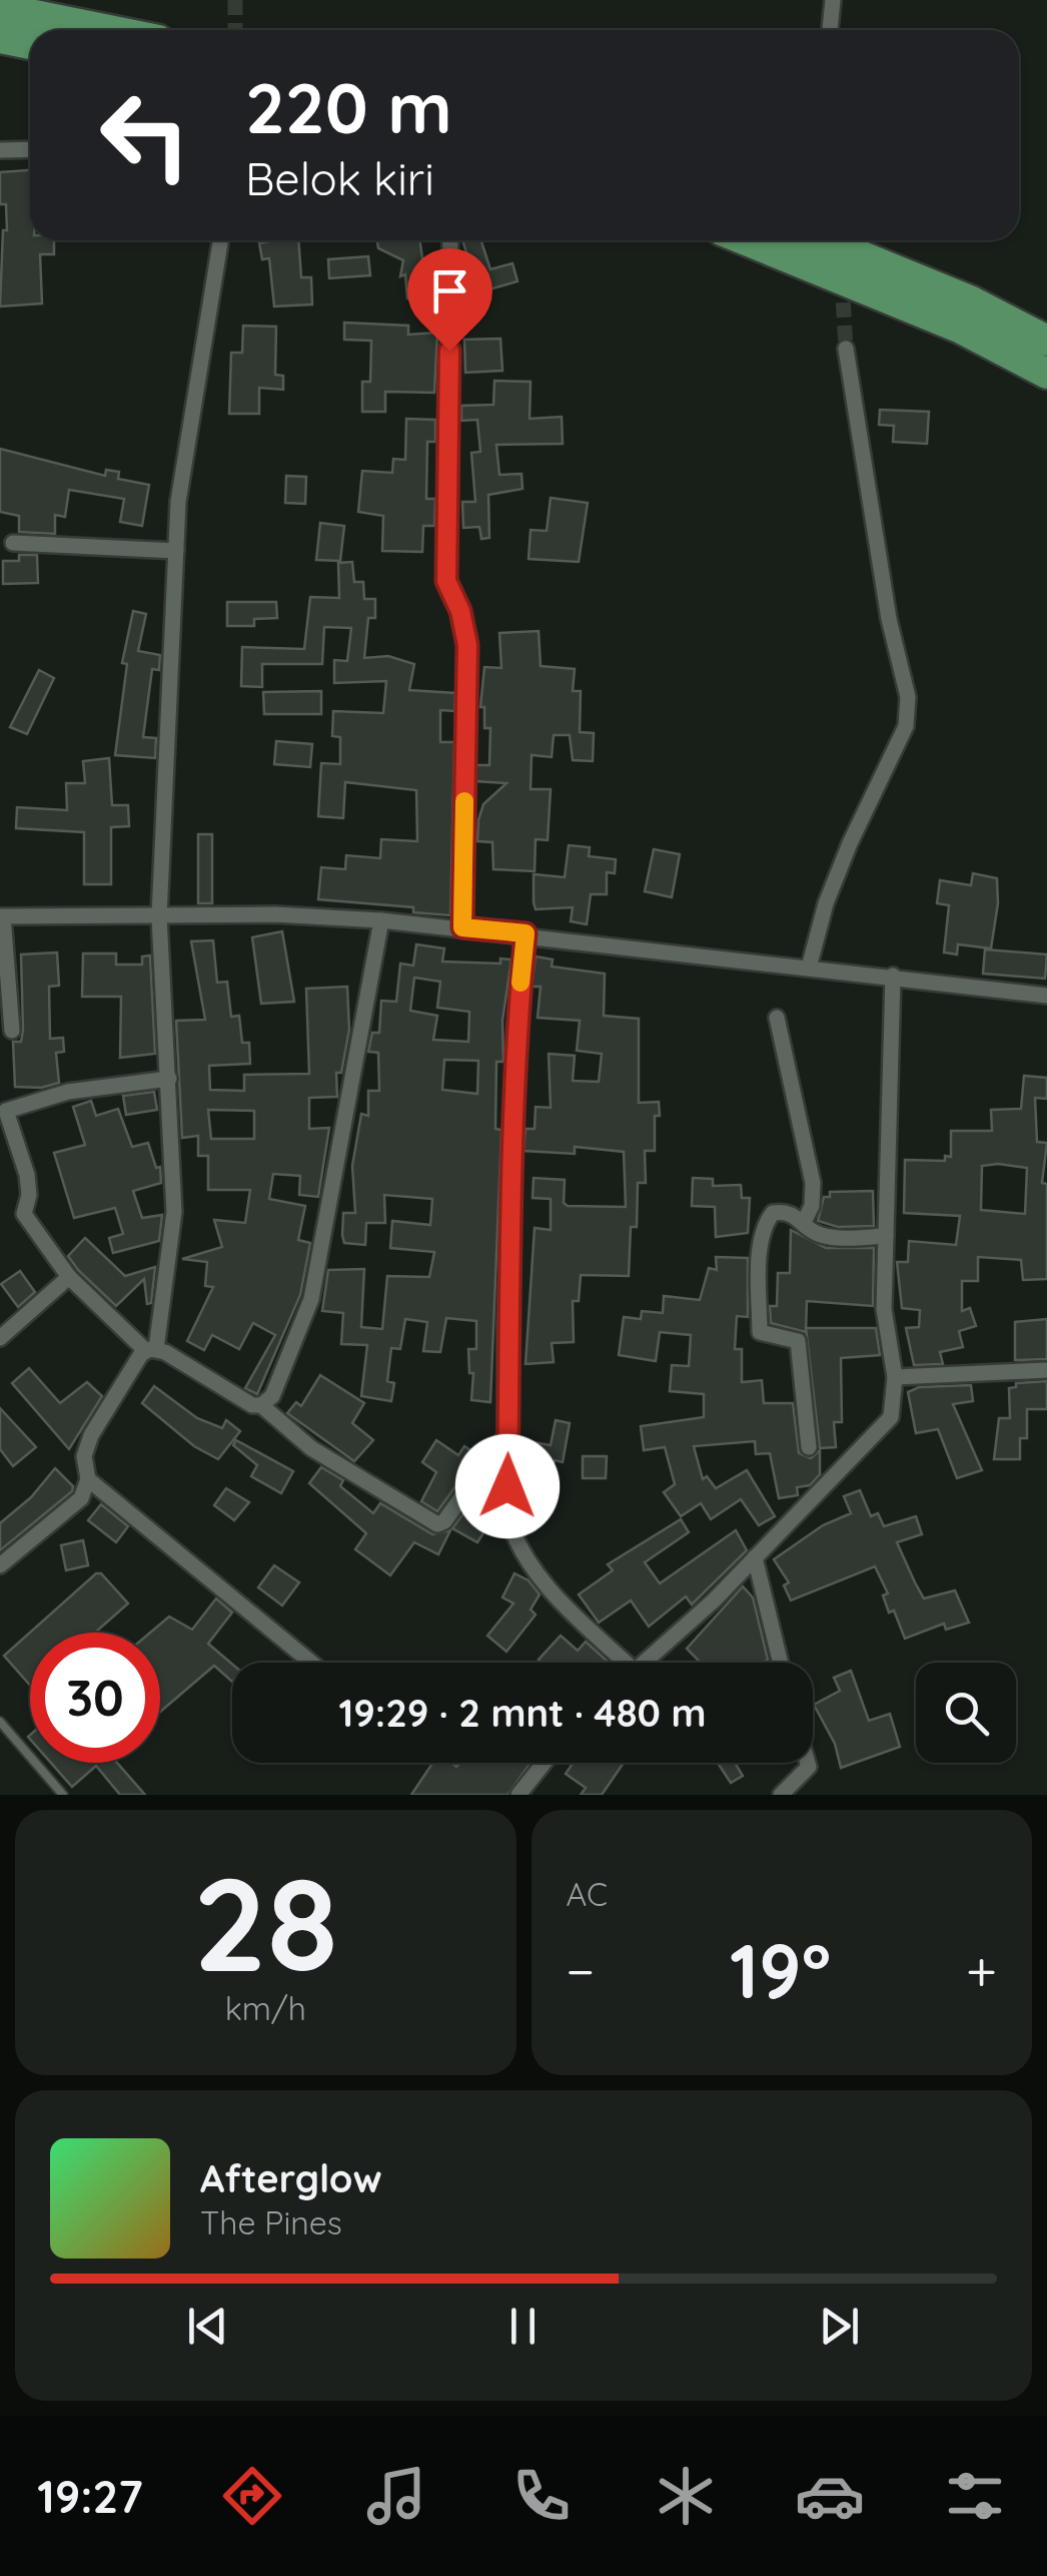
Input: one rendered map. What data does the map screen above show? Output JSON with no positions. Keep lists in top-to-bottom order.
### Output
{
  "page": {
    "turn": ["220 m", "Belok kiri"],
    "limit": "30",
    "trip": "19:29 · 2 mnt · 480 m",
    "tile": [
      ["28", "km/h"],
      "AC"
    ],
    "heat": ["−", "19°", "+"],
    "song": ["Afterglow", "The Pines"],
    "tabs": "19:27"
  }
}
